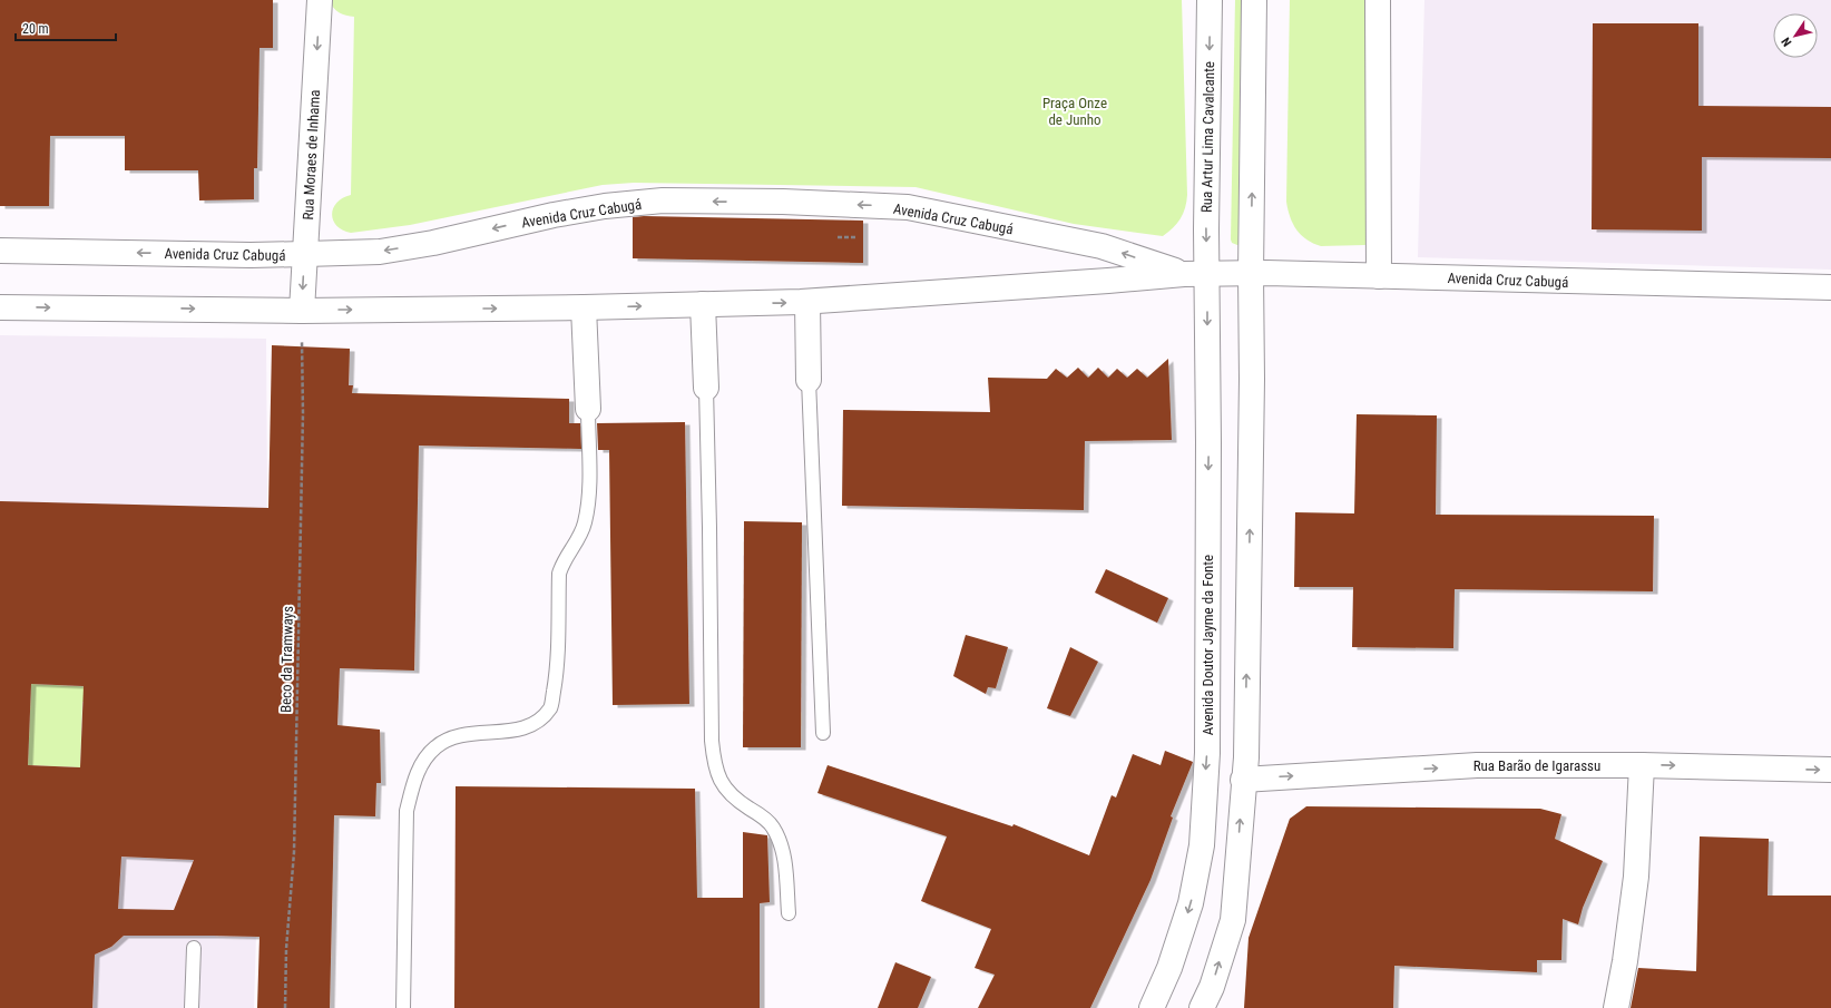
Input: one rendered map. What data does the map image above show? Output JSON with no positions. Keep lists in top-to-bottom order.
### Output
{
  "streets": {
    "main road": [
      "Rua Artur Lima Cavalcante",
      "Rua Moraes de Inhama",
      "Avenida Cruz Cabugá",
      "Avenida Doutor Jayme da Fonte",
      "Rua Barão de Igarassu"
    ],
    "path": ["Beco da Tramways"]
  },
  "crossings": [
    ["Rua Artur Lima Cavalcante", "Avenida Cruz Cabugá"],
    ["Rua Artur Lima Cavalcante", "Avenida Doutor Jayme da Fonte"],
    ["Rua Moraes de Inhama", "Avenida Cruz Cabugá"],
    ["Rua Moraes de Inhama", "Beco da Tramways"],
    ["Avenida Cruz Cabugá", "Avenida Doutor Jayme da Fonte"],
    ["Avenida Cruz Cabugá", "Beco da Tramways"]
  ],
  "one_way": ["Rua Moraes de Inhama", "Rua Barão de Igarassu"],
  "parks": ["Praça Onze de Junho"],
  "scale_bar": "20 m",
  "north": "bottom left"
}
